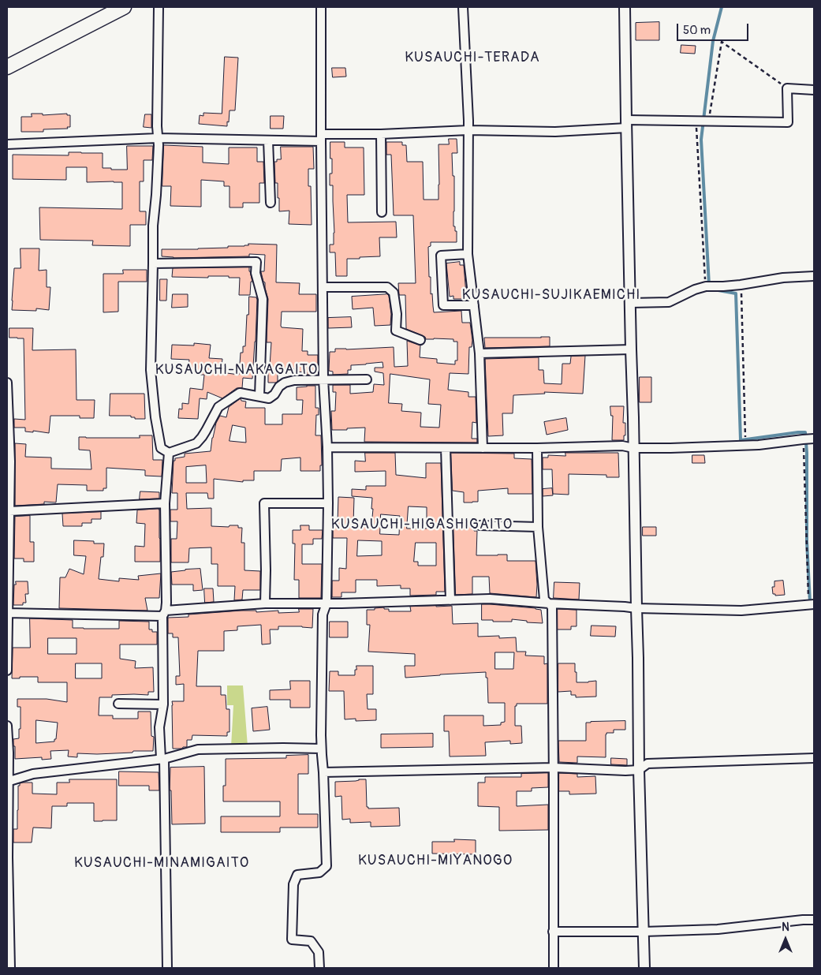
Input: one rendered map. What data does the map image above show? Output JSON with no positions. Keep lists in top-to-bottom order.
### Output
{
  "districts": [
    "KUSAUCHI-TERADA",
    "KUSAUCHI-SUJIKAEMICHI",
    "KUSAUCHI-NAKAGAITO",
    "KUSAUCHI-HIGASHIGAITO",
    "KUSAUCHI-MIYANOGO",
    "KUSAUCHI-MINAMIGAITO"
  ],
  "scale_bar": "50 m",
  "north": "top"
}
